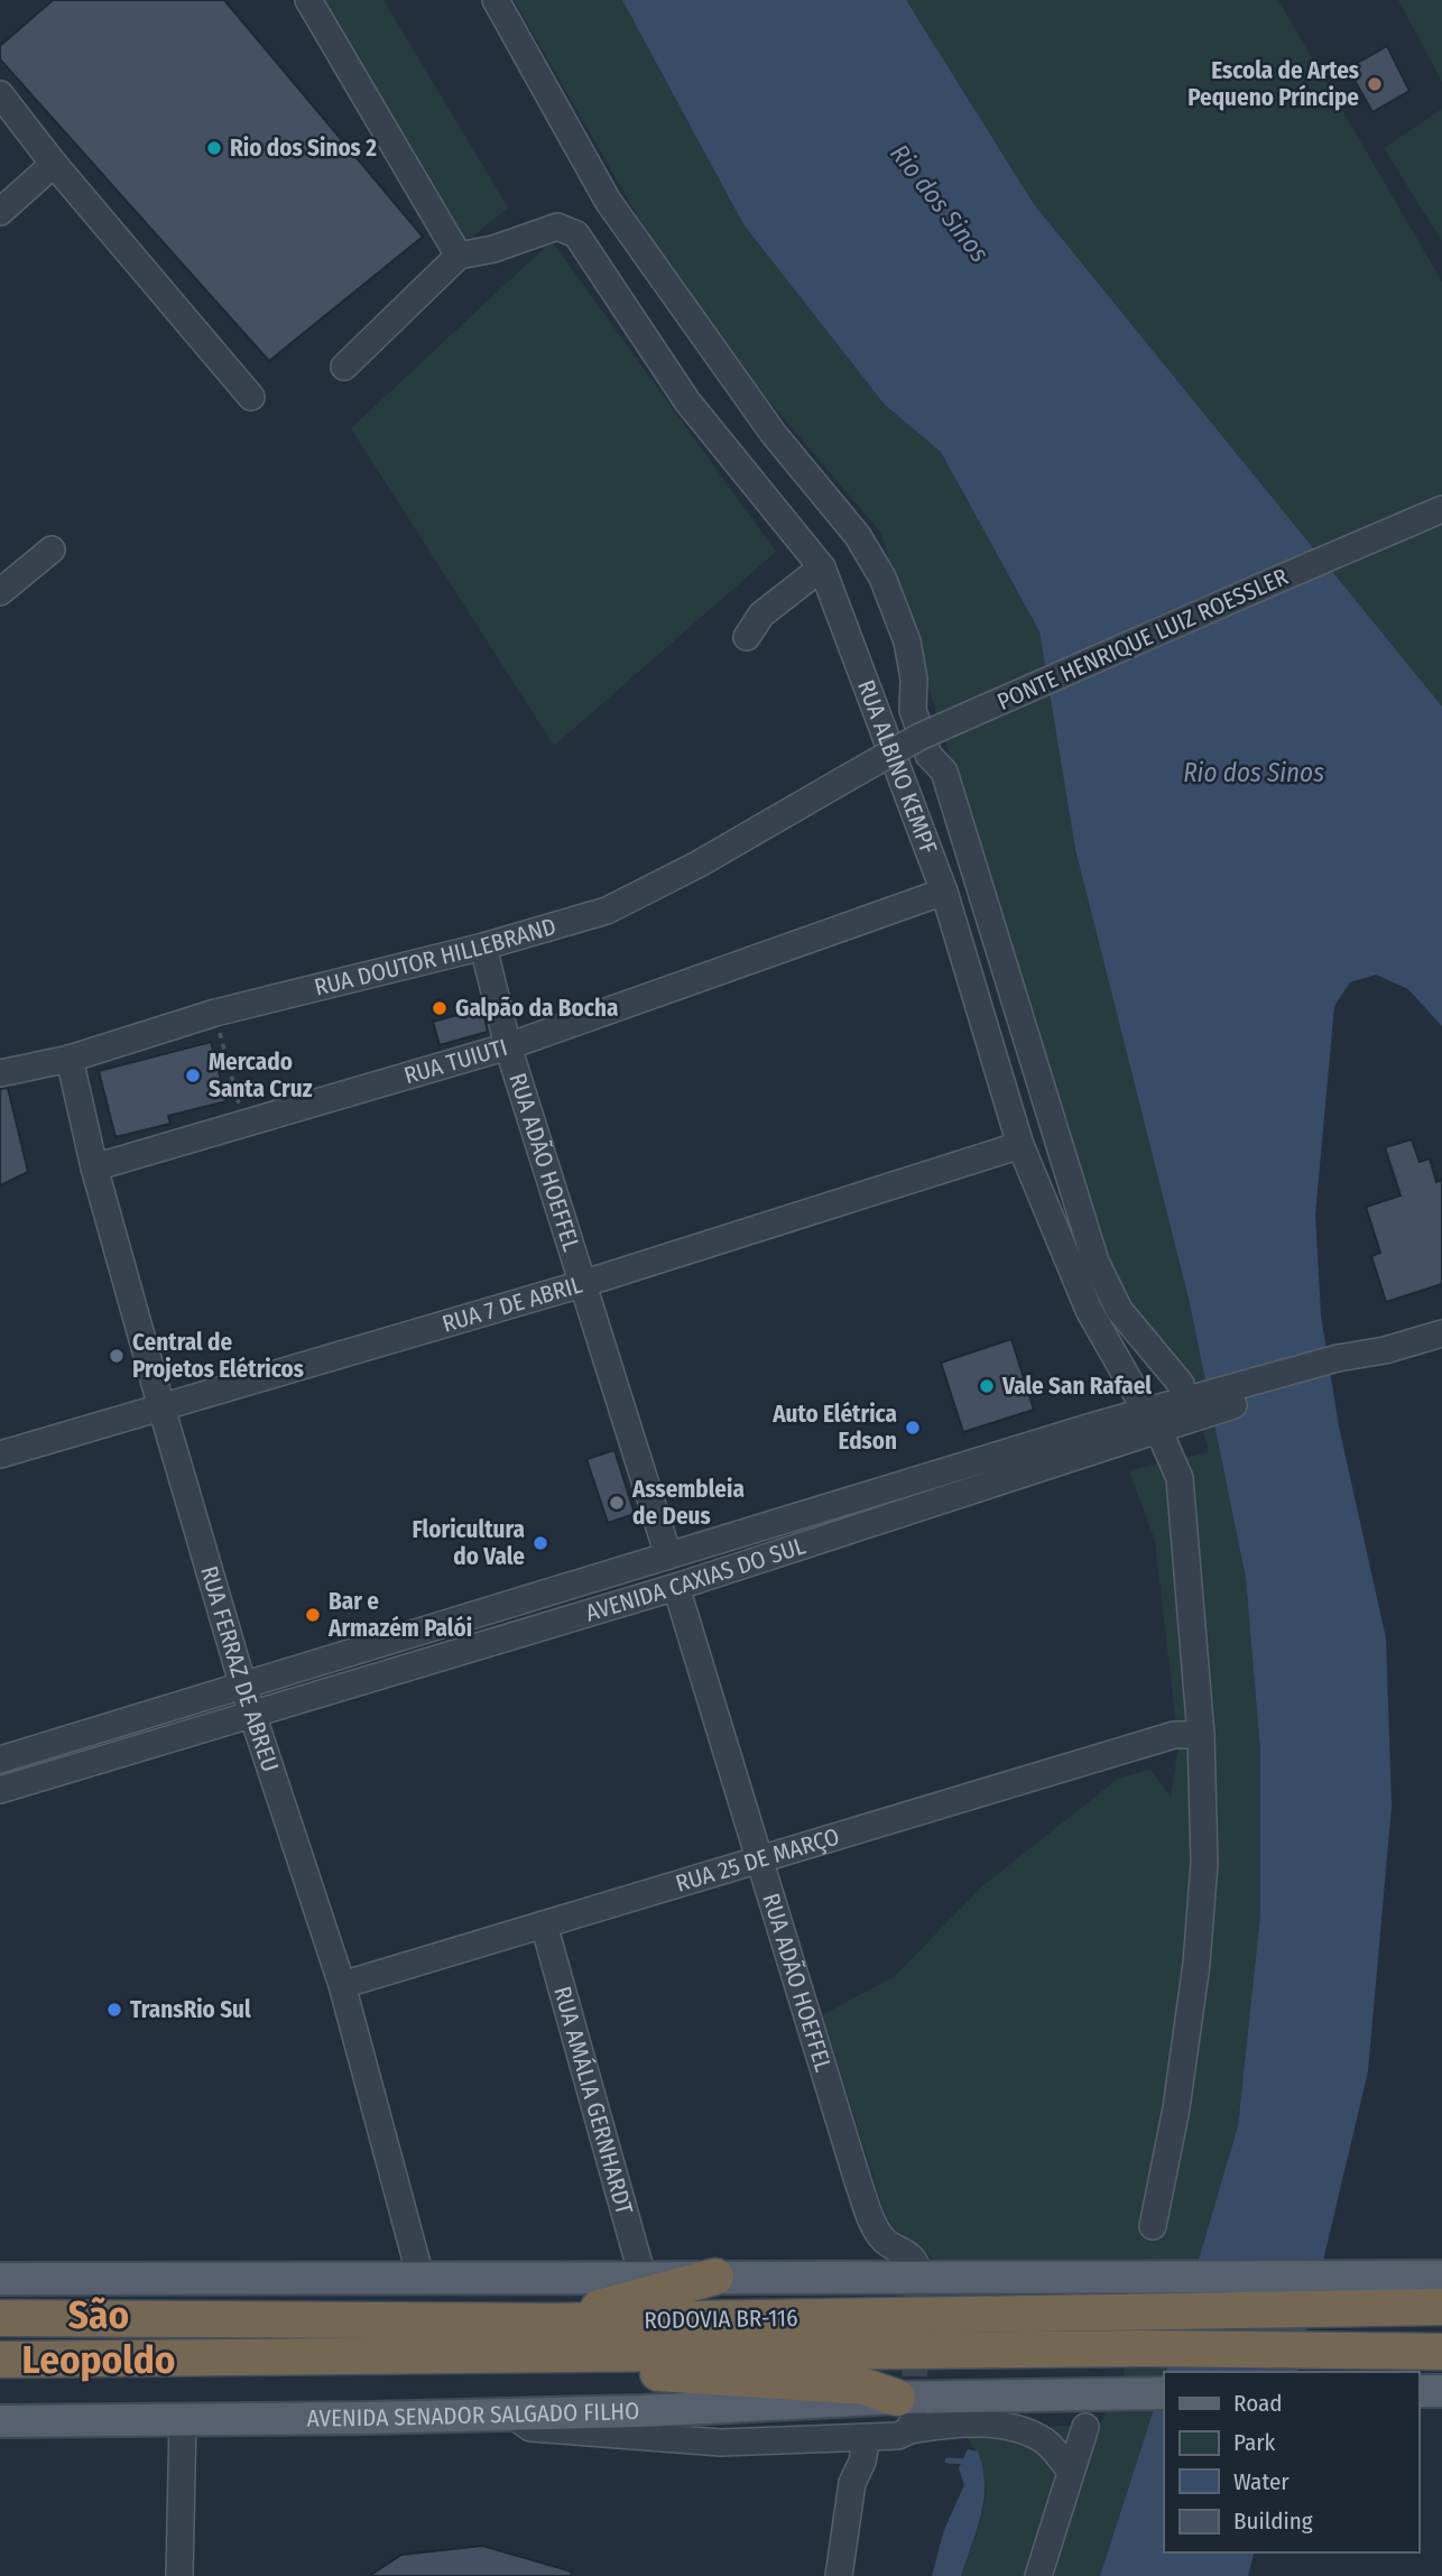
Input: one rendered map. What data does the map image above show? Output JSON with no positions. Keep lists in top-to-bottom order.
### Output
{
  "streets": {
    "highway": ["RODOVIA BR-116"],
    "main road": ["AVENIDA SENADOR SALGADO FILHO"],
    "street": [
      "PONTE HENRIQUE LUIZ ROESSLER",
      "RUA ALBINO KEMPF",
      "RUA DOUTOR HILLEBRAND",
      "RUA TUIUTI",
      "RUA ADÃO HOEFFEL",
      "RUA 7 DE ABRIL",
      "AVENIDA CAXIAS DO SUL",
      "RUA FERRAZ DE ABREU",
      "RUA 25 DE MARÇO",
      "RUA AMÁLIA GERNHARDT"
    ]
  },
  "crossings": [
    ["PONTE HENRIQUE LUIZ ROESSLER", "RUA DOUTOR HILLEBRAND"],
    ["RUA ALBINO KEMPF", "RUA TUIUTI"],
    ["RUA ALBINO KEMPF", "RUA 7 DE ABRIL"],
    ["RUA ALBINO KEMPF", "AVENIDA CAXIAS DO SUL"],
    ["RUA ALBINO KEMPF", "RUA 25 DE MARÇO"],
    ["RUA DOUTOR HILLEBRAND", "RUA ADÃO HOEFFEL"],
    ["RUA DOUTOR HILLEBRAND", "RUA FERRAZ DE ABREU"],
    ["RUA TUIUTI", "RUA ADÃO HOEFFEL"],
    ["RUA TUIUTI", "RUA FERRAZ DE ABREU"],
    ["RUA ADÃO HOEFFEL", "RUA 7 DE ABRIL"],
    ["RUA ADÃO HOEFFEL", "AVENIDA CAXIAS DO SUL"],
    ["RUA ADÃO HOEFFEL", "RUA 25 DE MARÇO"],
    ["RUA 7 DE ABRIL", "RUA FERRAZ DE ABREU"],
    ["AVENIDA CAXIAS DO SUL", "RUA FERRAZ DE ABREU"],
    ["RUA FERRAZ DE ABREU", "RUA 25 DE MARÇO"],
    ["RUA 25 DE MARÇO", "RUA AMÁLIA GERNHARDT"]
  ],
  "districts": ["São Leopoldo"],
  "water": ["Rio dos Sinos"],
  "places": [
    "Escola de Artes Pequeno Príncipe",
    "Rio dos Sinos 2",
    "Galpão da Bocha",
    "Mercado Santa Cruz",
    "Central de Projetos Elétricos",
    "Vale San Rafael",
    "Auto Elétrica Edson",
    "Assembleia de Deus",
    "Floricultura do Vale",
    "Bar e Armazém Palói",
    "TransRio Sul"
  ],
  "legend": [
    "Road",
    "Park",
    "Water",
    "Building"
  ]
}
